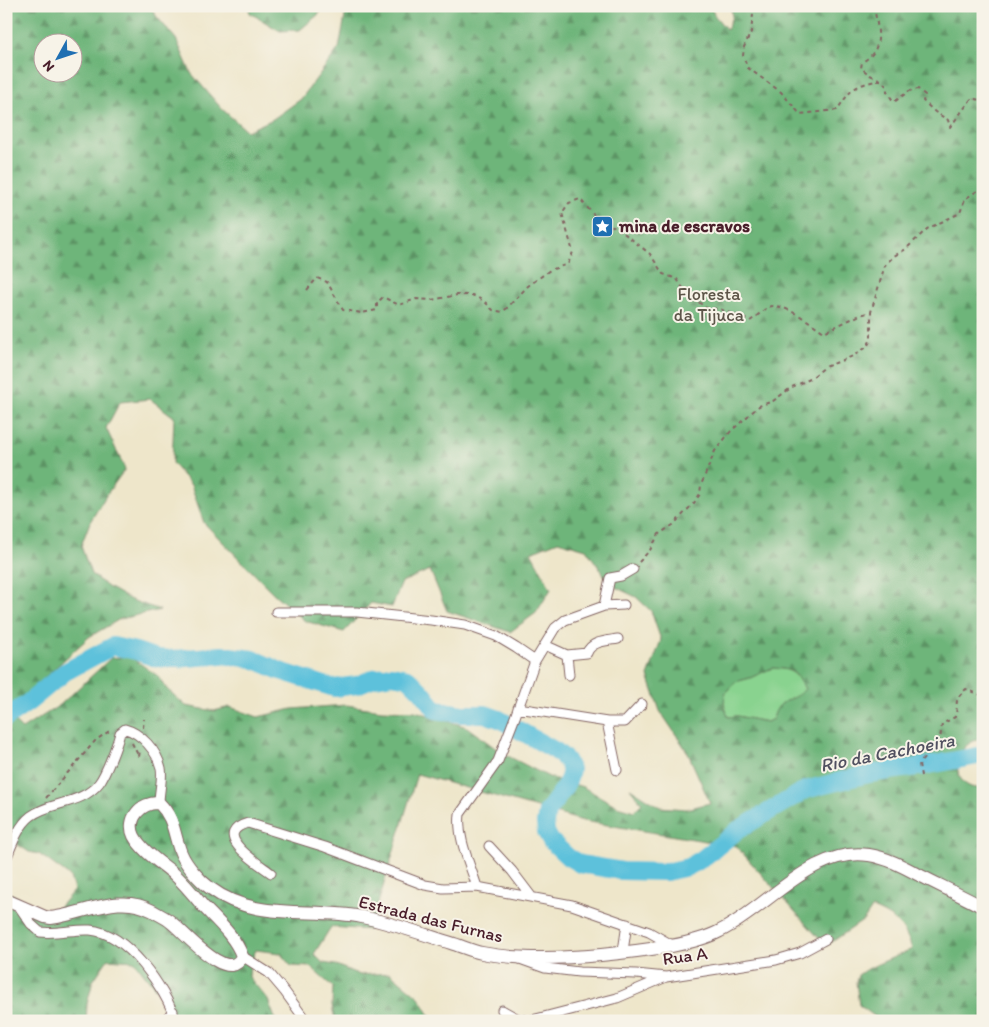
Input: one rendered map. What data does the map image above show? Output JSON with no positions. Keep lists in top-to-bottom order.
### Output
{
  "streets": {
    "main road": ["Estrada das Furnas"],
    "street": ["Rua A"]
  },
  "crossings": [
    ["Estrada das Furnas", "Rua A"]
  ],
  "water": ["Rio da Cachoeira"],
  "parks": ["Floresta da Tijuca"],
  "places": {
    "place": ["mina de escravos"]
  },
  "north": "bottom left"
}
